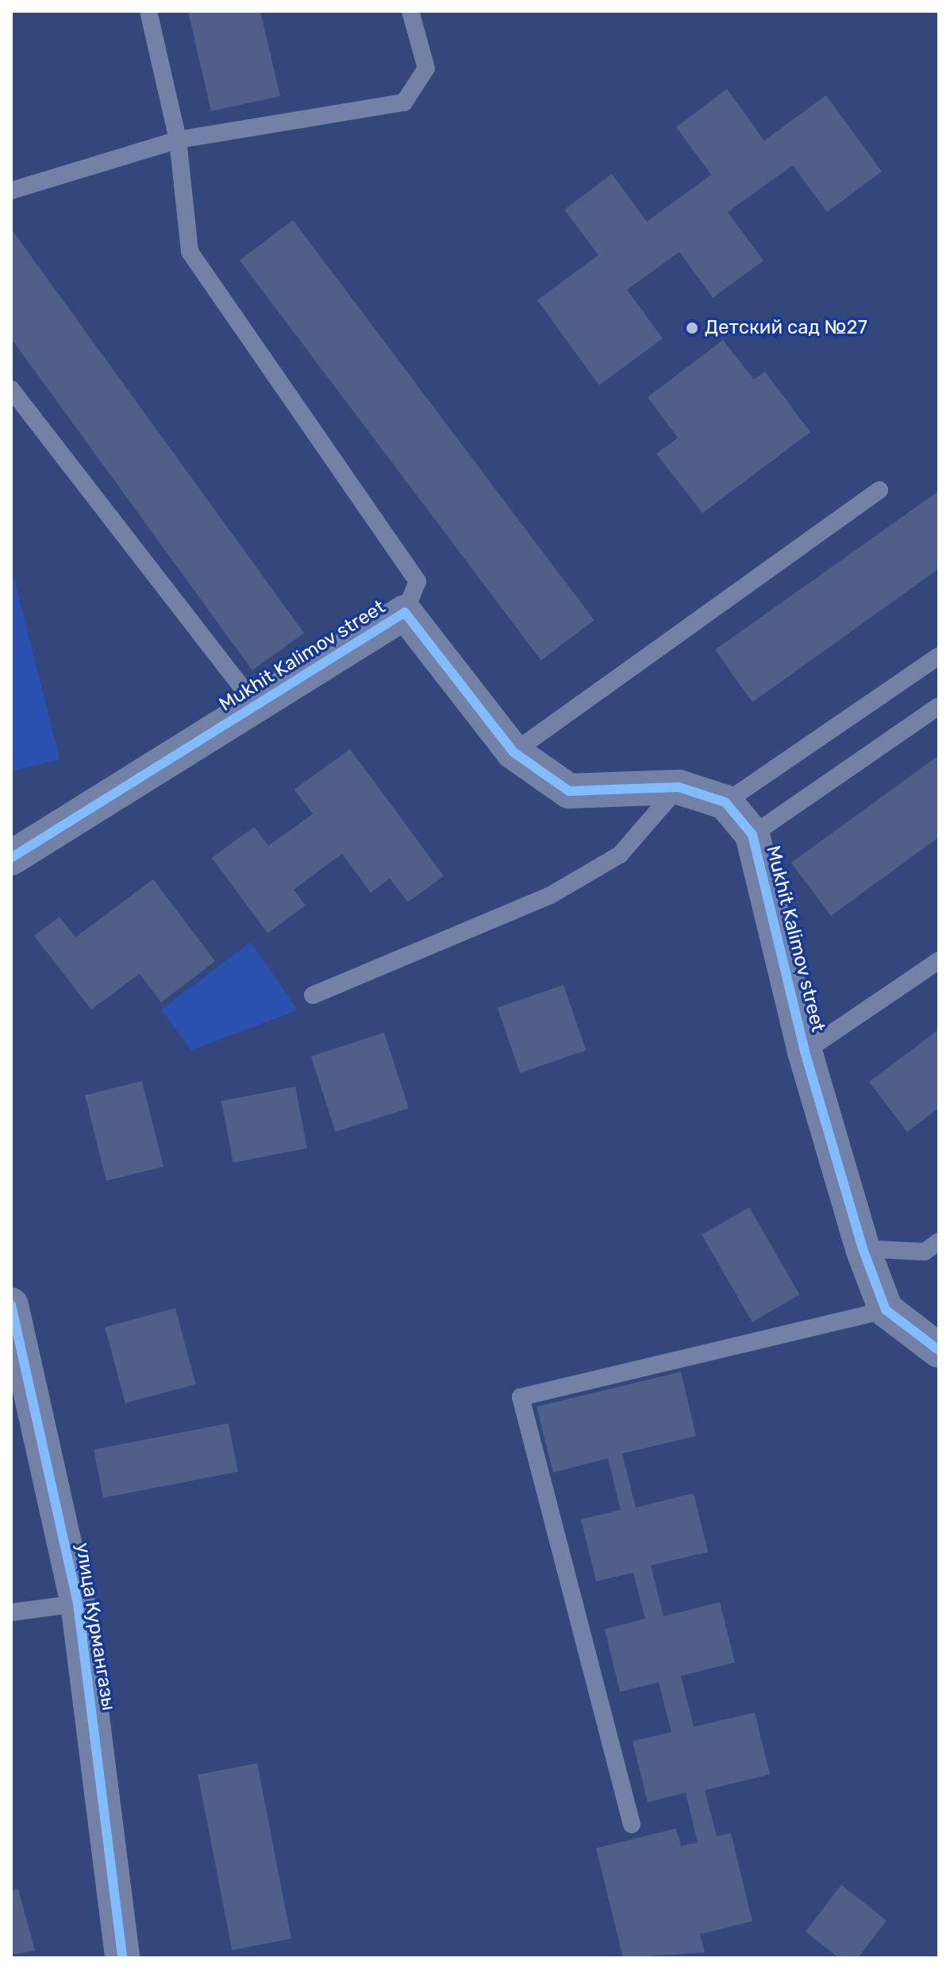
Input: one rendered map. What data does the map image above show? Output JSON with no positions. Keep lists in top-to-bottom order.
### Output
{
  "streets": {
    "street": ["Mukhit Kalimov street", "улица Курмангазы"]
  },
  "places": ["Детский сад №27"]
}
